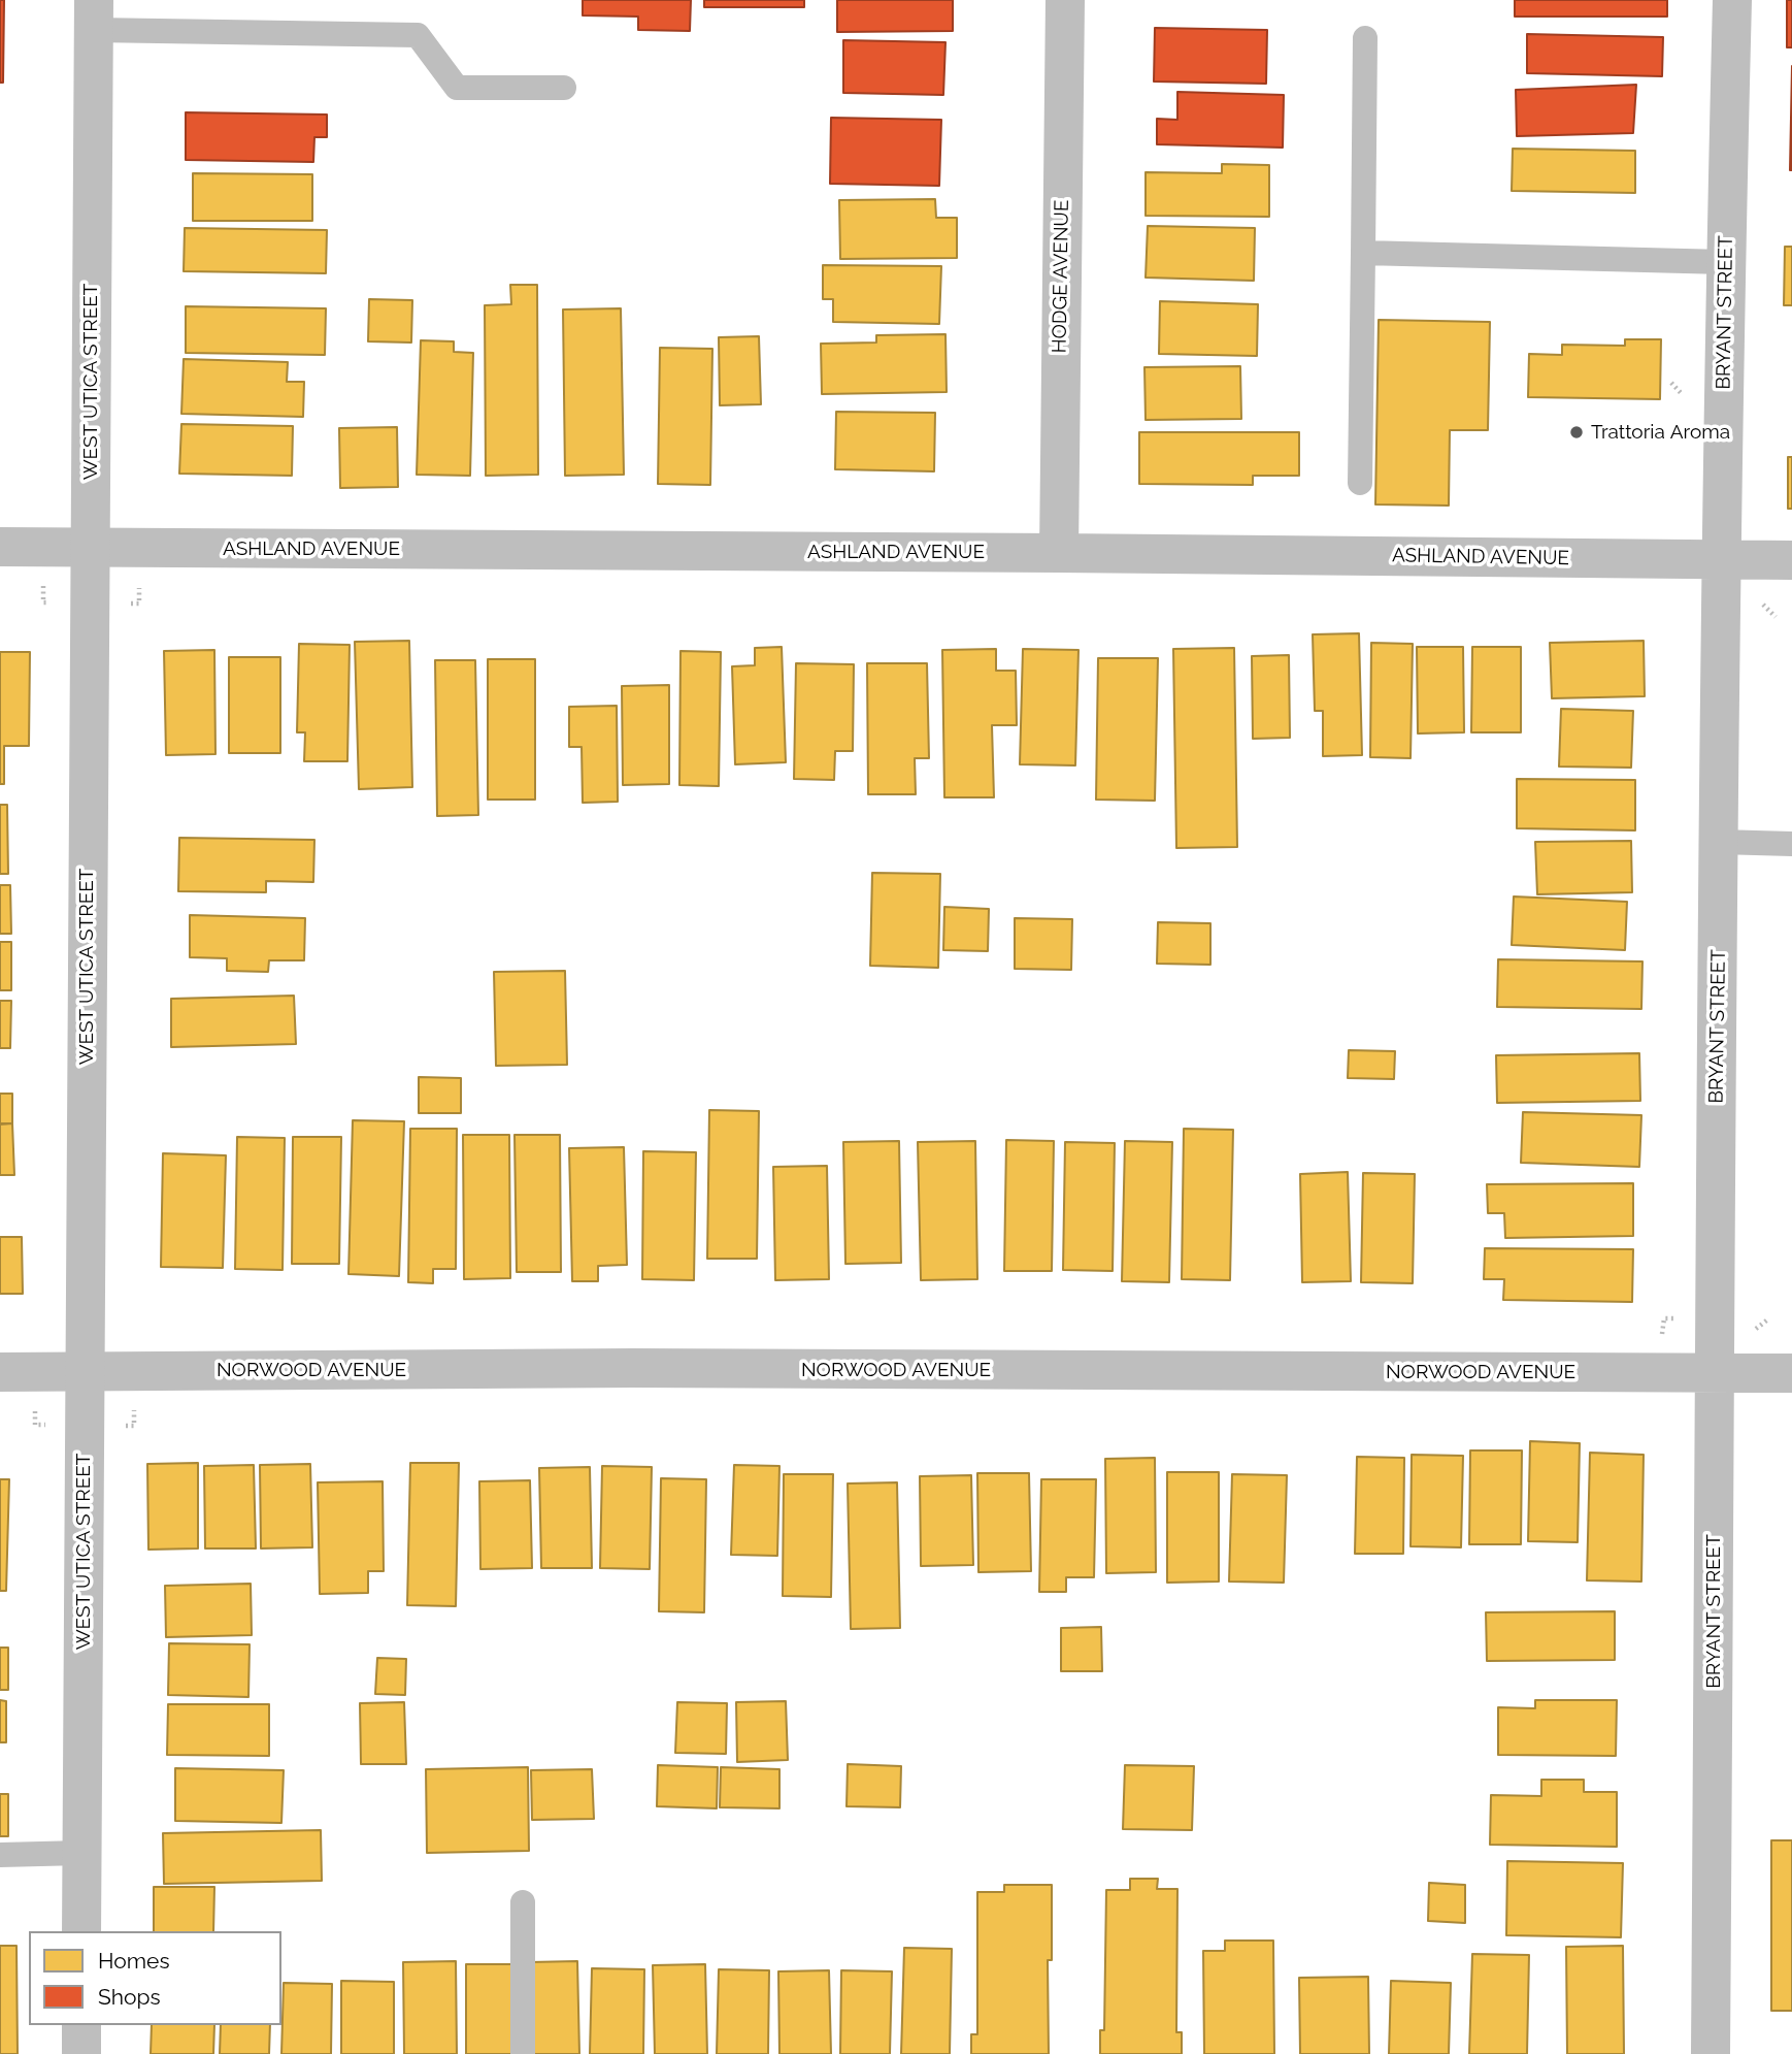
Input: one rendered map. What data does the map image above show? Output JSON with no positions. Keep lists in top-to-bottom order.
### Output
{
  "streets": {
    "street": [
      "HODGE AVENUE",
      "BRYANT STREET",
      "WEST UTICA STREET",
      "ASHLAND AVENUE",
      "NORWOOD AVENUE"
    ]
  },
  "crossings": [
    ["HODGE AVENUE", "ASHLAND AVENUE"],
    ["BRYANT STREET", "ASHLAND AVENUE"],
    ["BRYANT STREET", "NORWOOD AVENUE"],
    ["WEST UTICA STREET", "ASHLAND AVENUE"],
    ["WEST UTICA STREET", "NORWOOD AVENUE"]
  ],
  "places": ["Trattoria Aroma"],
  "legend": ["Homes", "Shops"]
}
